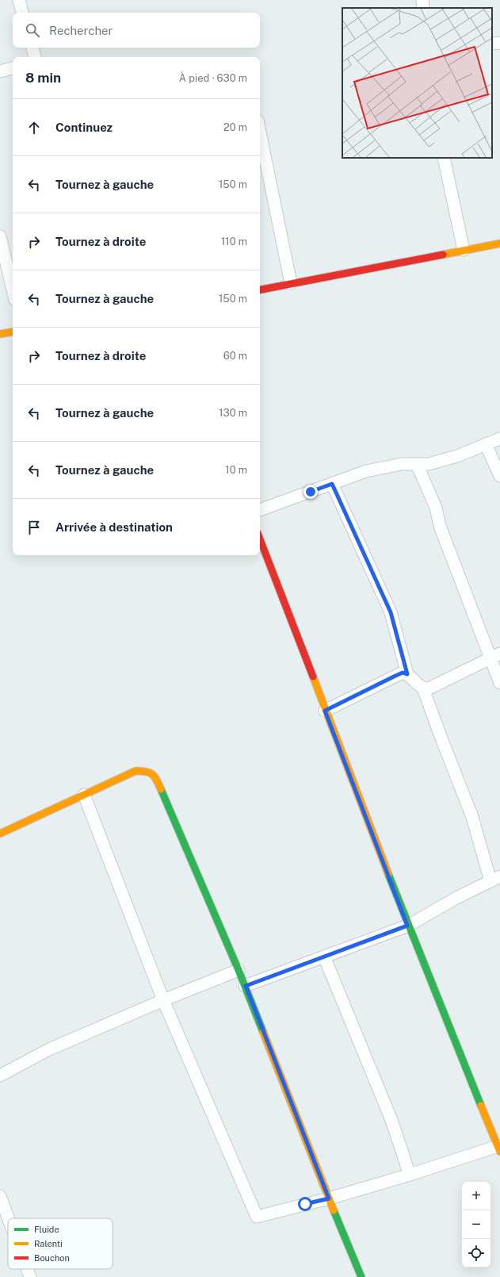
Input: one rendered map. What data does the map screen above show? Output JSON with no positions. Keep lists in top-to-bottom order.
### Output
{
  "legend": ["Fluide", "Ralenti", "Bouchon"],
  "page": {
    "search": "Rechercher",
    "heading": ["8 min", "À pied · 630 m"],
    "list": [
      ["Continuez", "20 m"],
      ["Tournez à gauche", "150 m"],
      ["Tournez à droite", "110 m"],
      ["Tournez à gauche", "150 m"],
      ["Tournez à droite", "60 m"],
      ["Tournez à gauche", "130 m"],
      ["Tournez à gauche", "10 m"],
      "Arrivée à destination"
    ],
    "map_buttons": ["+", "−"]
  }
}
